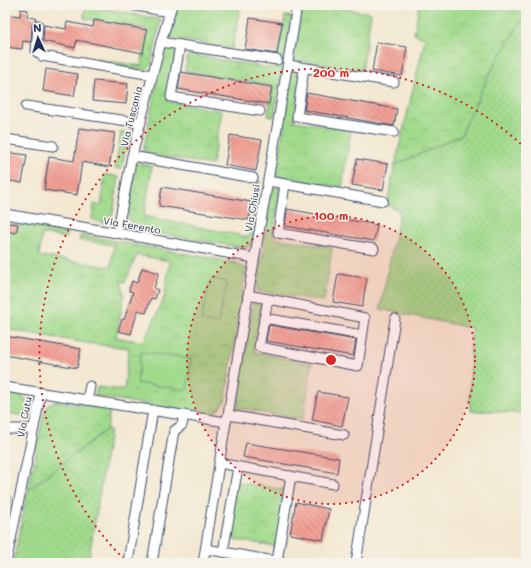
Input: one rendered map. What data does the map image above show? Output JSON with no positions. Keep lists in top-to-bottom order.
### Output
{
  "streets": {
    "street": [
      "Via Tuscania",
      "Via Chiusi",
      "Via Ferento",
      "Via Cutu"
    ]
  },
  "crossings": [
    ["Via Tuscania", "Via Ferento"],
    ["Via Chiusi", "Via Ferento"],
    ["Via Chiusi", "Via Cutu"]
  ],
  "north": "top",
  "rings": ["200 m", "100 m"]
}
